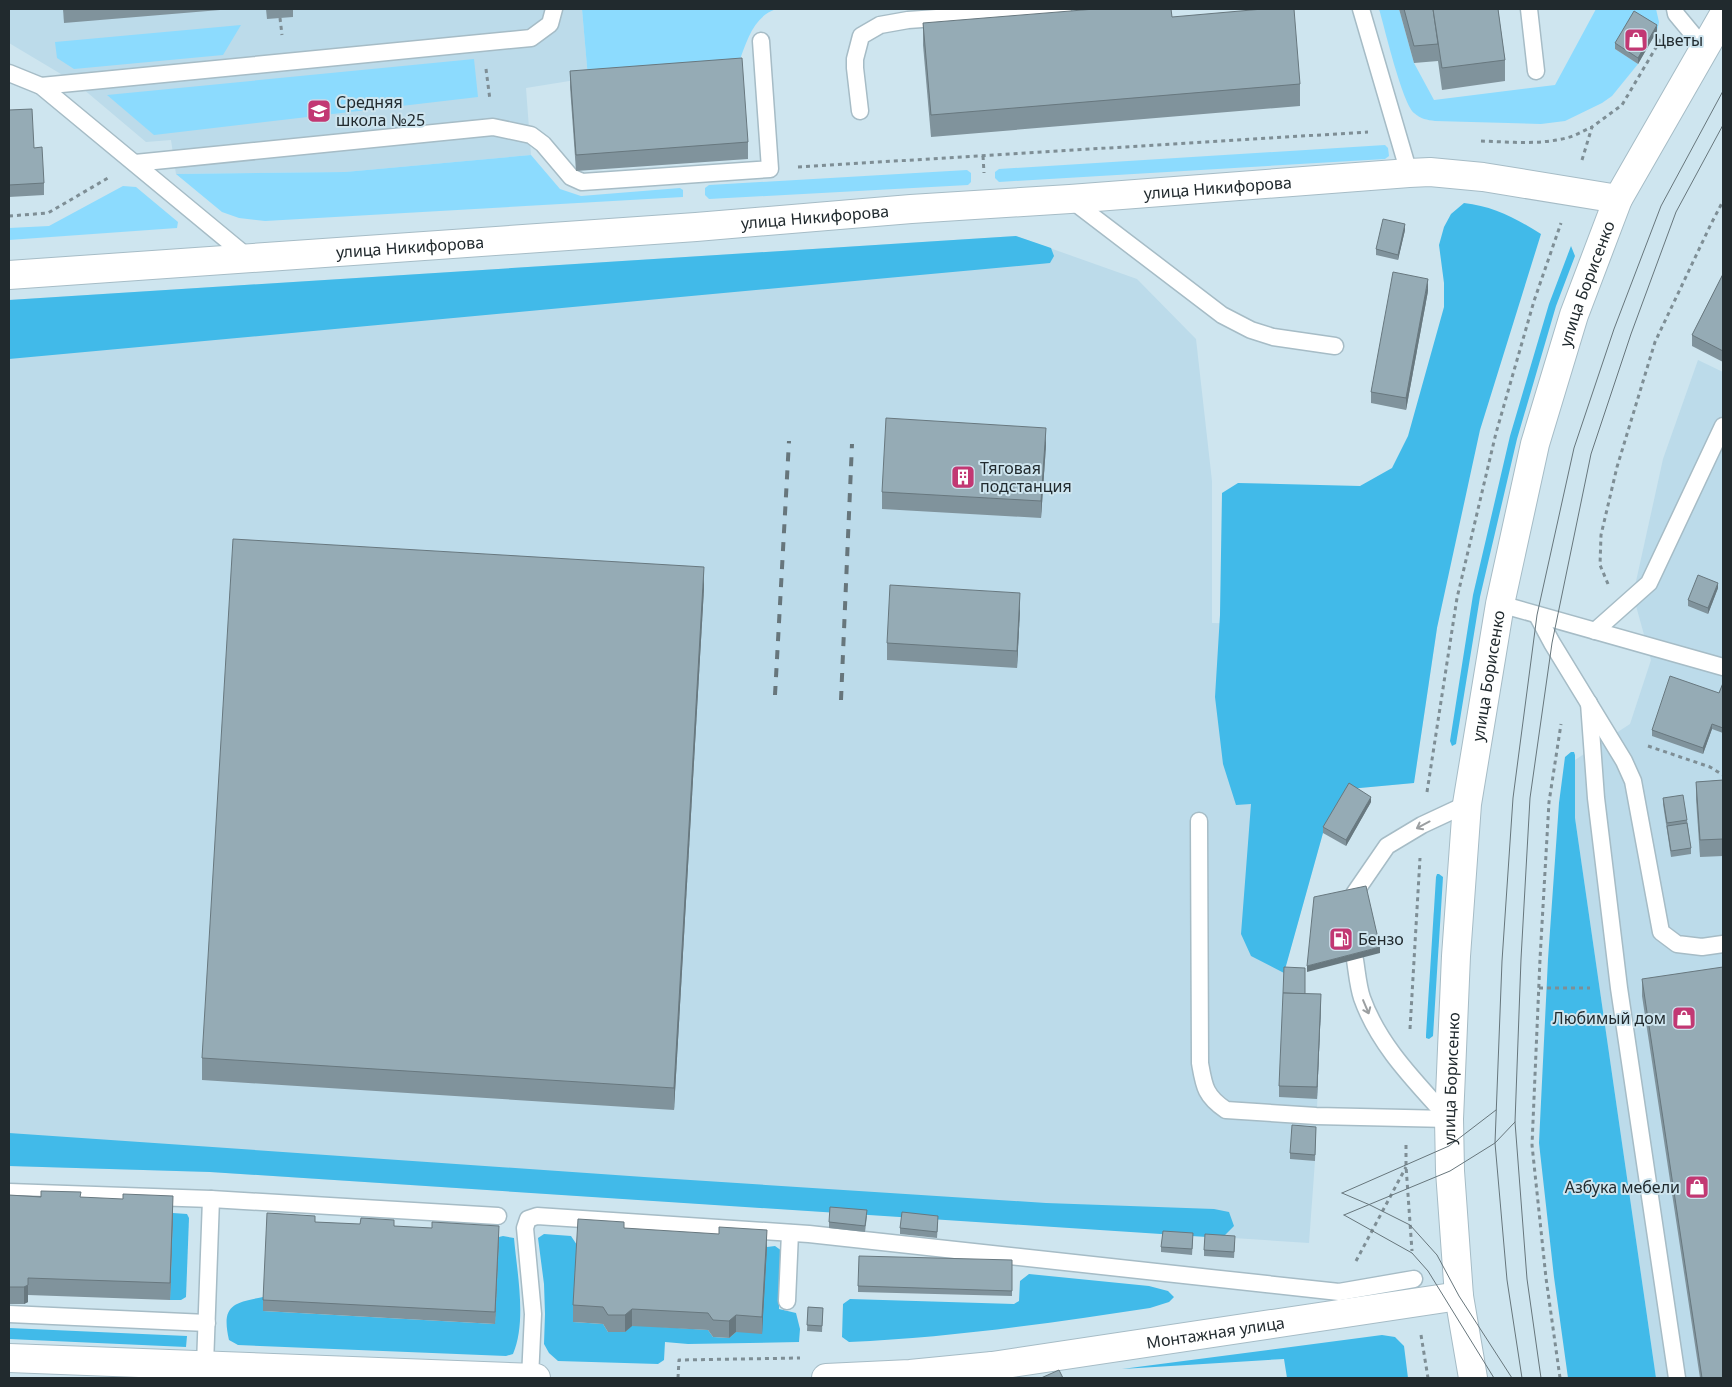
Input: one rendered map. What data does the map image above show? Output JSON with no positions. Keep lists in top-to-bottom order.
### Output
{
  "streets": {
    "main road": ["улица Никифорова", "улица Борисенко", "Монтажная улица"]
  },
  "crossings": [
    ["улица Никифорова", "улица Борисенко"],
    ["улица Борисенко", "Монтажная улица"]
  ],
  "places": {
    "shop": ["Цветы", "Любимый дом", "Азбука мебели"],
    "school or university": ["Средняя школа №25"],
    "building": ["Тяговая подстанция"],
    "fuel station": ["Бензо"]
  }
}
